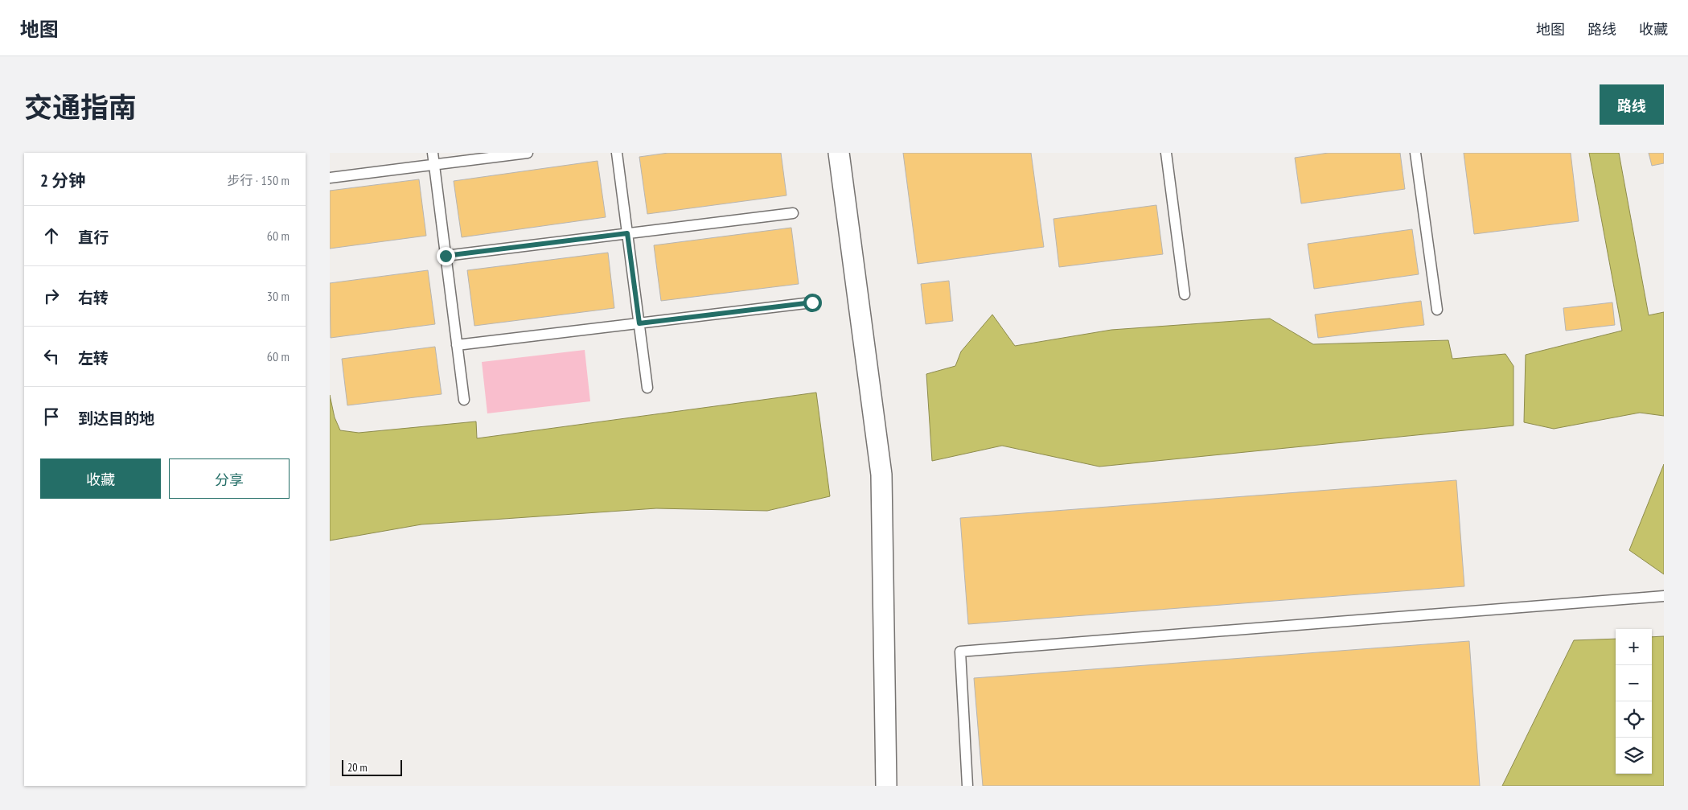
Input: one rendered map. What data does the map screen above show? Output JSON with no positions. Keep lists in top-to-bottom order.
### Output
{
  "scale_bar": "20 m",
  "page": {
    "header": "地图",
    "nav": ["地图", "路线", "收藏"],
    "title": "交通指南",
    "buttons": [
      "路线",
      ["收藏", "分享"]
    ],
    "heading": ["2 分钟", "步行 · 150 m"],
    "list": [
      ["直行", "60 m"],
      ["右转", "30 m"],
      ["左转", "60 m"],
      "到达目的地"
    ],
    "map_buttons": ["+", "−"],
    "scale": "20 m"
  }
}
